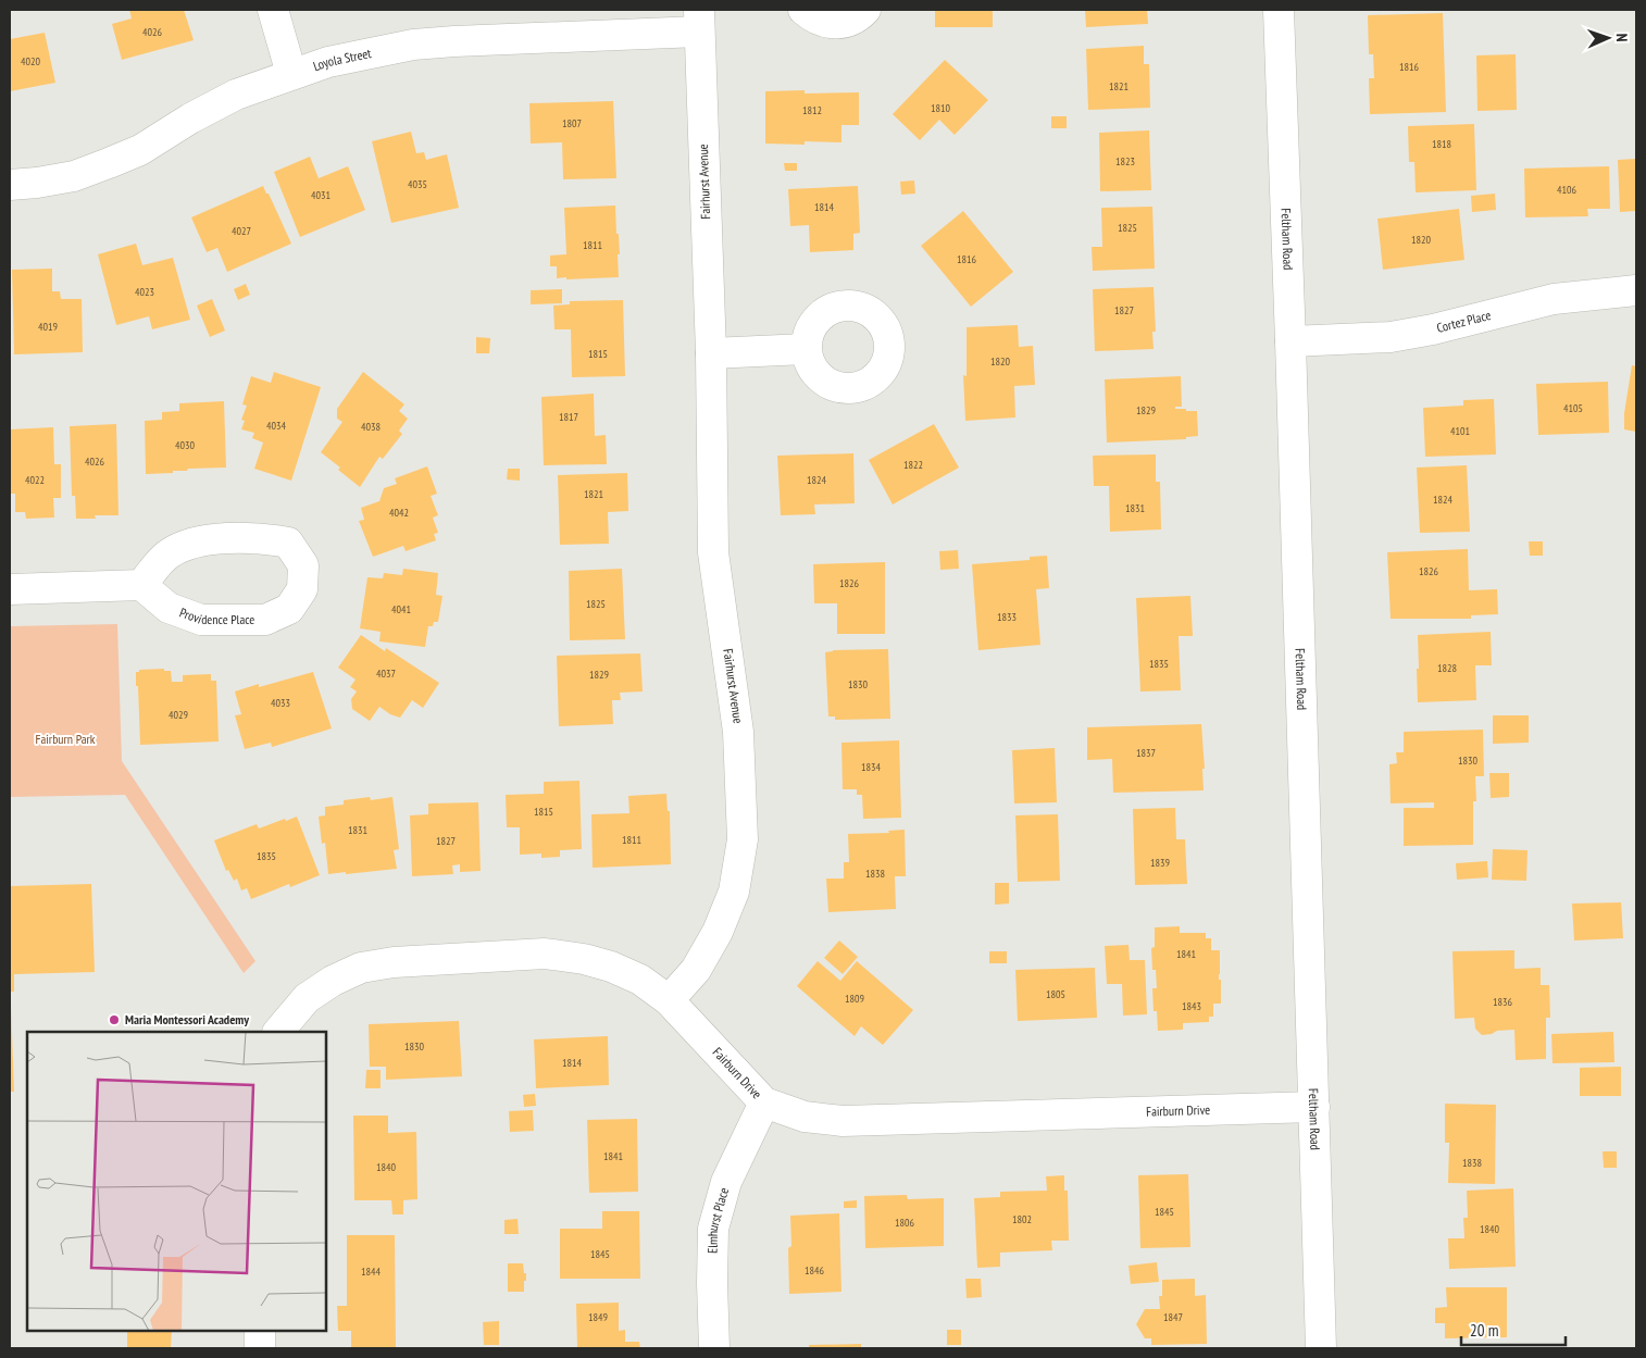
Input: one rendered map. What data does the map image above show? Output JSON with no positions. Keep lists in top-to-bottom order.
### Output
{
  "streets": {
    "street": [
      "Loyola Street",
      "Fairhurst Avenue",
      "Feltham Road",
      "Cortez Place",
      "Providence Place",
      "Fairburn Drive",
      "Elmhurst Place"
    ]
  },
  "crossings": [
    ["Loyola Street", "Fairhurst Avenue"],
    ["Fairhurst Avenue", "Fairburn Drive"],
    ["Feltham Road", "Cortez Place"],
    ["Feltham Road", "Fairburn Drive"],
    ["Fairburn Drive", "Elmhurst Place"]
  ],
  "parks": ["Fairburn Park"],
  "places": ["Maria Montessori Academy"],
  "house_numbers": [
    "4026",
    "4020",
    "1816",
    "1821",
    "1810",
    "1812",
    "1807",
    "1818",
    "1823",
    "4035",
    "4106",
    "4031",
    "1814",
    "1825",
    "4027",
    "1820",
    "1811",
    "1816",
    "4023",
    "1827",
    "4019",
    "1815",
    "1820",
    "4105",
    "1829",
    "1817",
    "4034",
    "4038",
    "4101",
    "4030",
    "4026",
    "1822",
    "4022",
    "1824",
    "1821",
    "1824",
    "1831",
    "4042",
    "1826",
    "1826",
    "1825",
    "4041",
    "1833",
    "1835",
    "1828",
    "4037",
    "1829",
    "1830",
    "4033",
    "4029",
    "1837",
    "1830",
    "1834",
    "1815",
    "1831",
    "1811",
    "1827",
    "1835",
    "1839",
    "1838",
    "1841",
    "1805",
    "1809",
    "1836",
    "1843",
    "1830",
    "1814",
    "1841",
    "1838",
    "1840",
    "1845",
    "1802",
    "1806",
    "1840",
    "1845",
    "1846",
    "1844",
    "1849",
    "1847"
  ],
  "scale_bar": "20 m",
  "north": "right"
}
